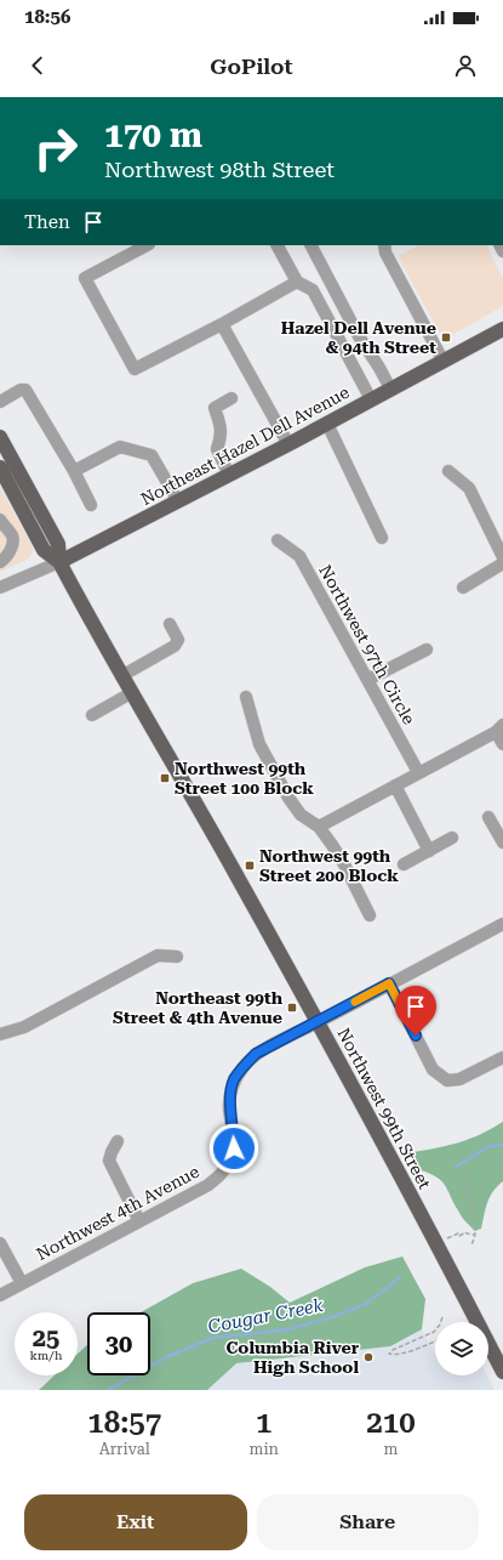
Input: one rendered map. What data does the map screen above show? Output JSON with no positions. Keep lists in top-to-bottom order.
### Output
{
  "streets": {
    "main road": ["Northeast Hazel Dell Avenue", "Northwest 99th Street"],
    "street": ["Northwest 97th Circle", "Northwest 4th Avenue"]
  },
  "crossings": [
    ["Northeast Hazel Dell Avenue", "Northwest 99th Street"],
    ["Northwest 99th Street", "Northwest 4th Avenue"]
  ],
  "water": ["Cougar Creek"],
  "places": {
    "transit": [
      "Hazel Dell Avenue & 94th Street",
      "Northwest 99th Street 100 Block",
      "Northwest 99th Street 200 Block",
      "Northeast 99th Street & 4th Avenue"
    ],
    "other": ["Columbia River High School"]
  },
  "page": {
    "status": "18:56",
    "header": "GoPilot",
    "turn": ["170 m", "Northwest 98th Street"],
    "then": "Then",
    "speed": "25 km/h",
    "limit": "30",
    "eta": [
      "18:57",
      "Arrival",
      "1",
      "min",
      "210",
      "m"
    ],
    "buttons": ["Exit", "Share"]
  }
}
